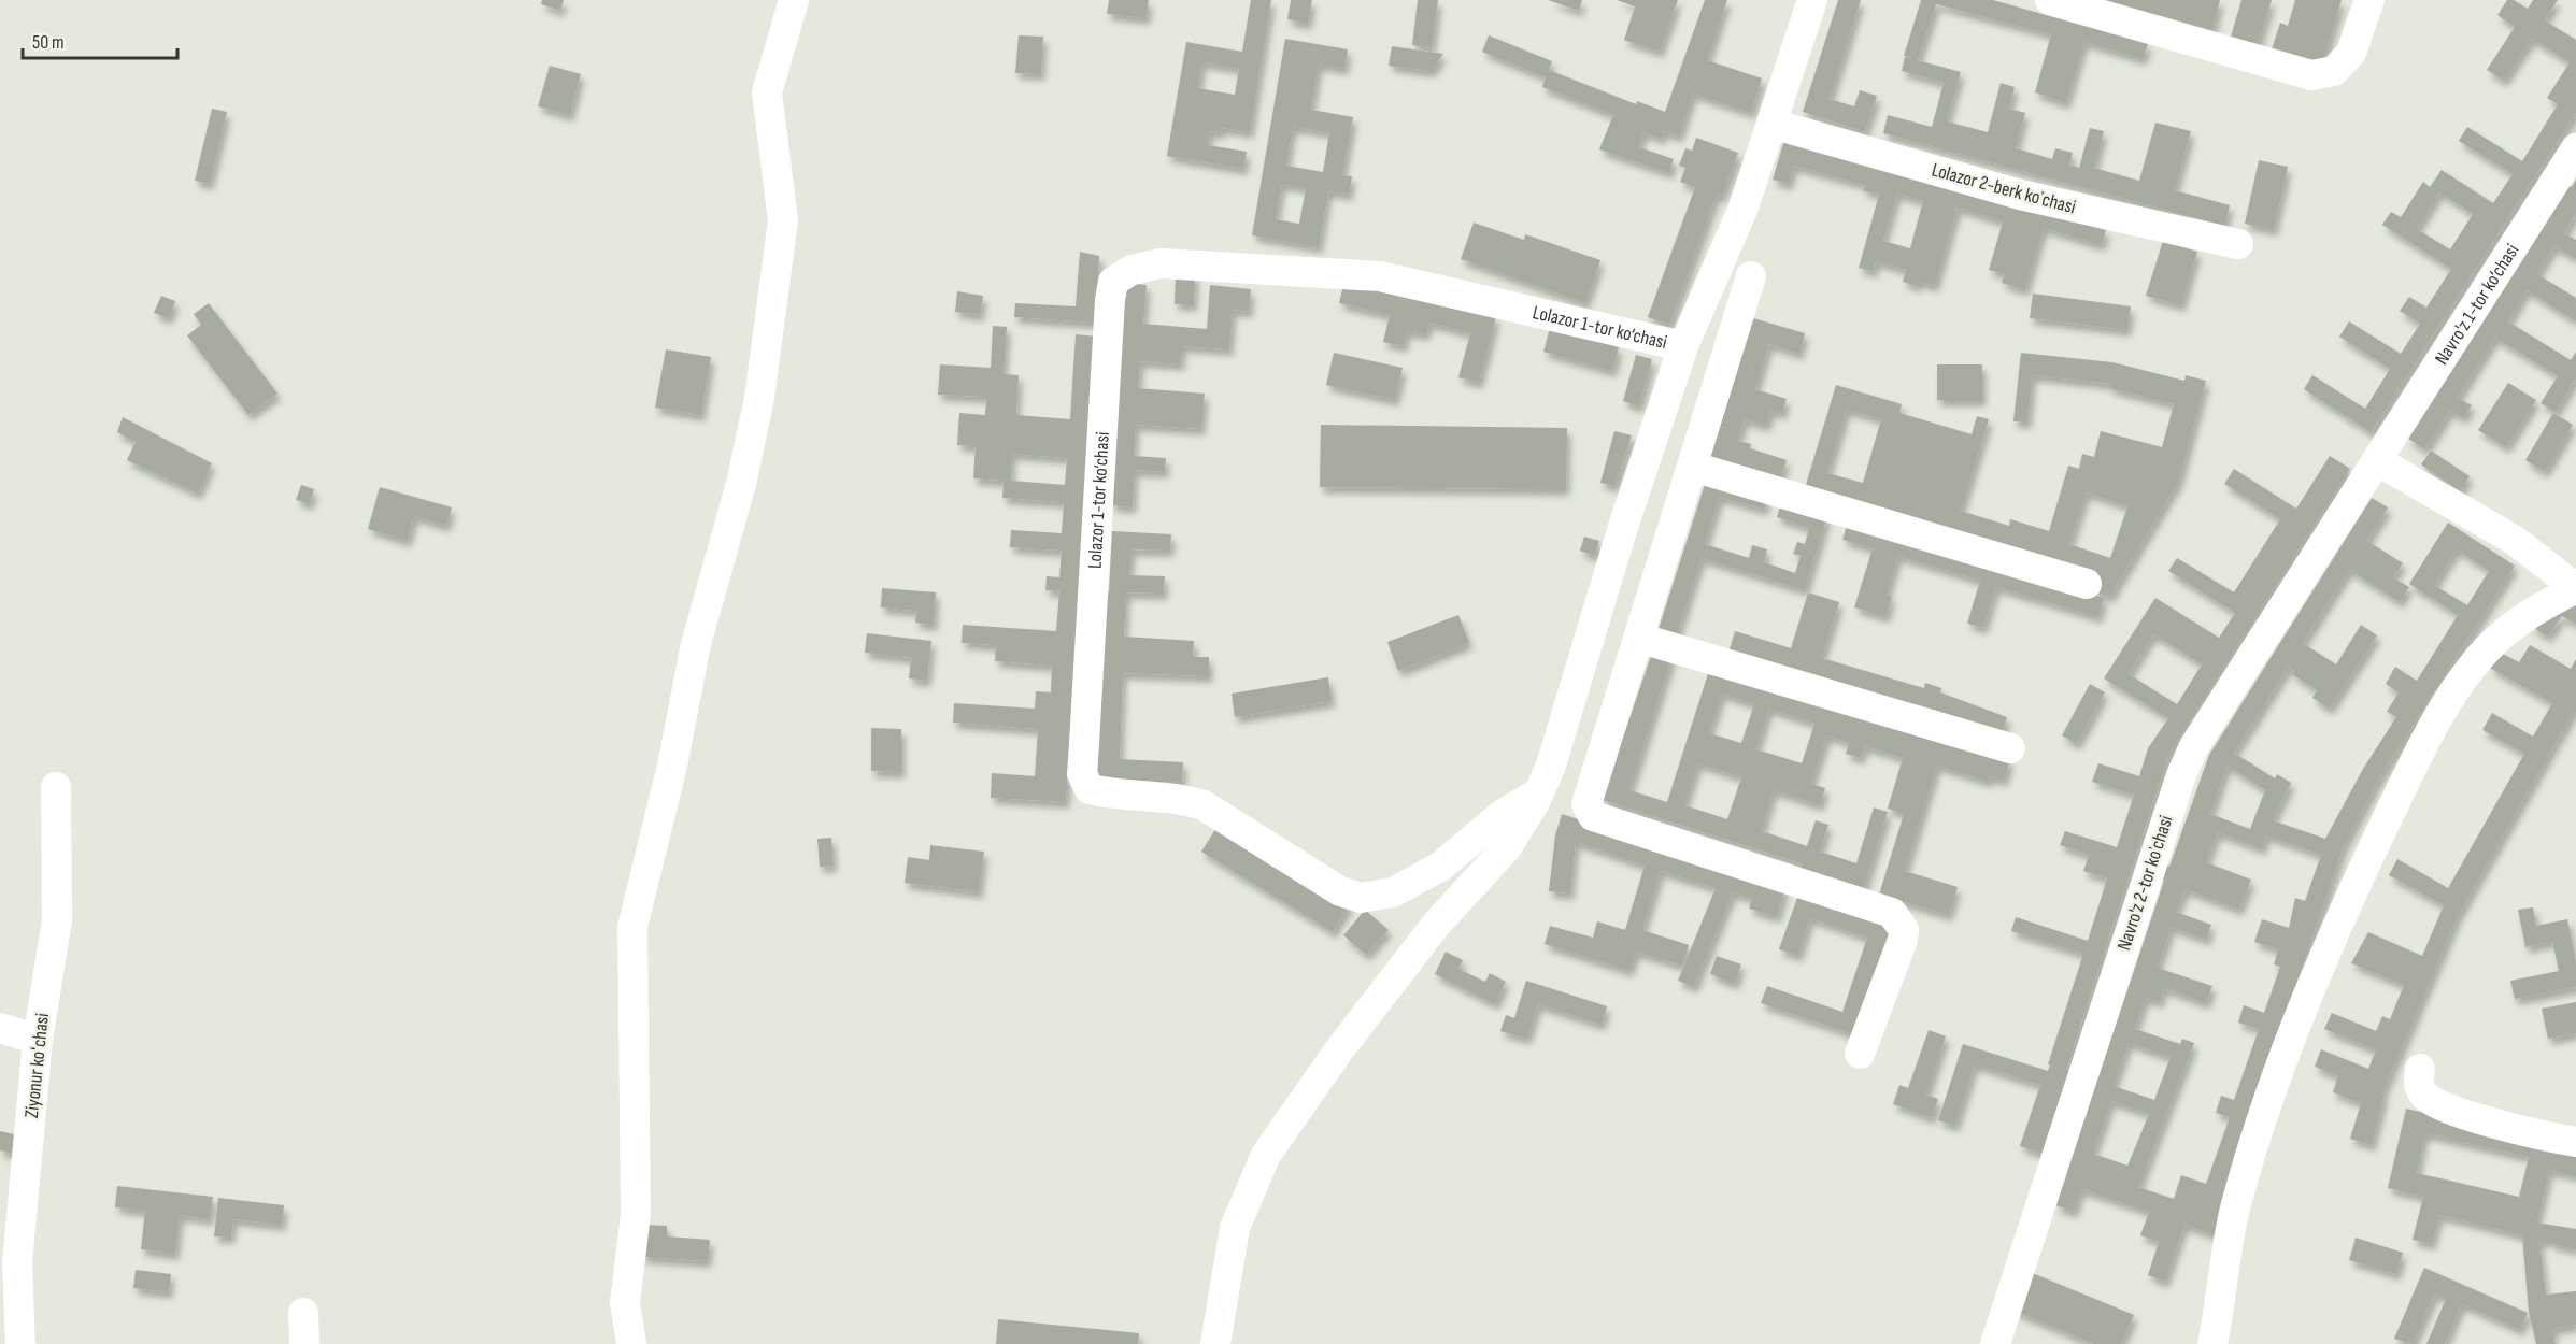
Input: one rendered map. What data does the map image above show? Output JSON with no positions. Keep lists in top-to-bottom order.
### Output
{
  "streets": {
    "street": ["Lolazor 2-berk koʼchasi", "Lolazor 1-tor ko‘chasi", "Ziyonur koʻchasi"]
  },
  "scale_bar": "50 m"
}
